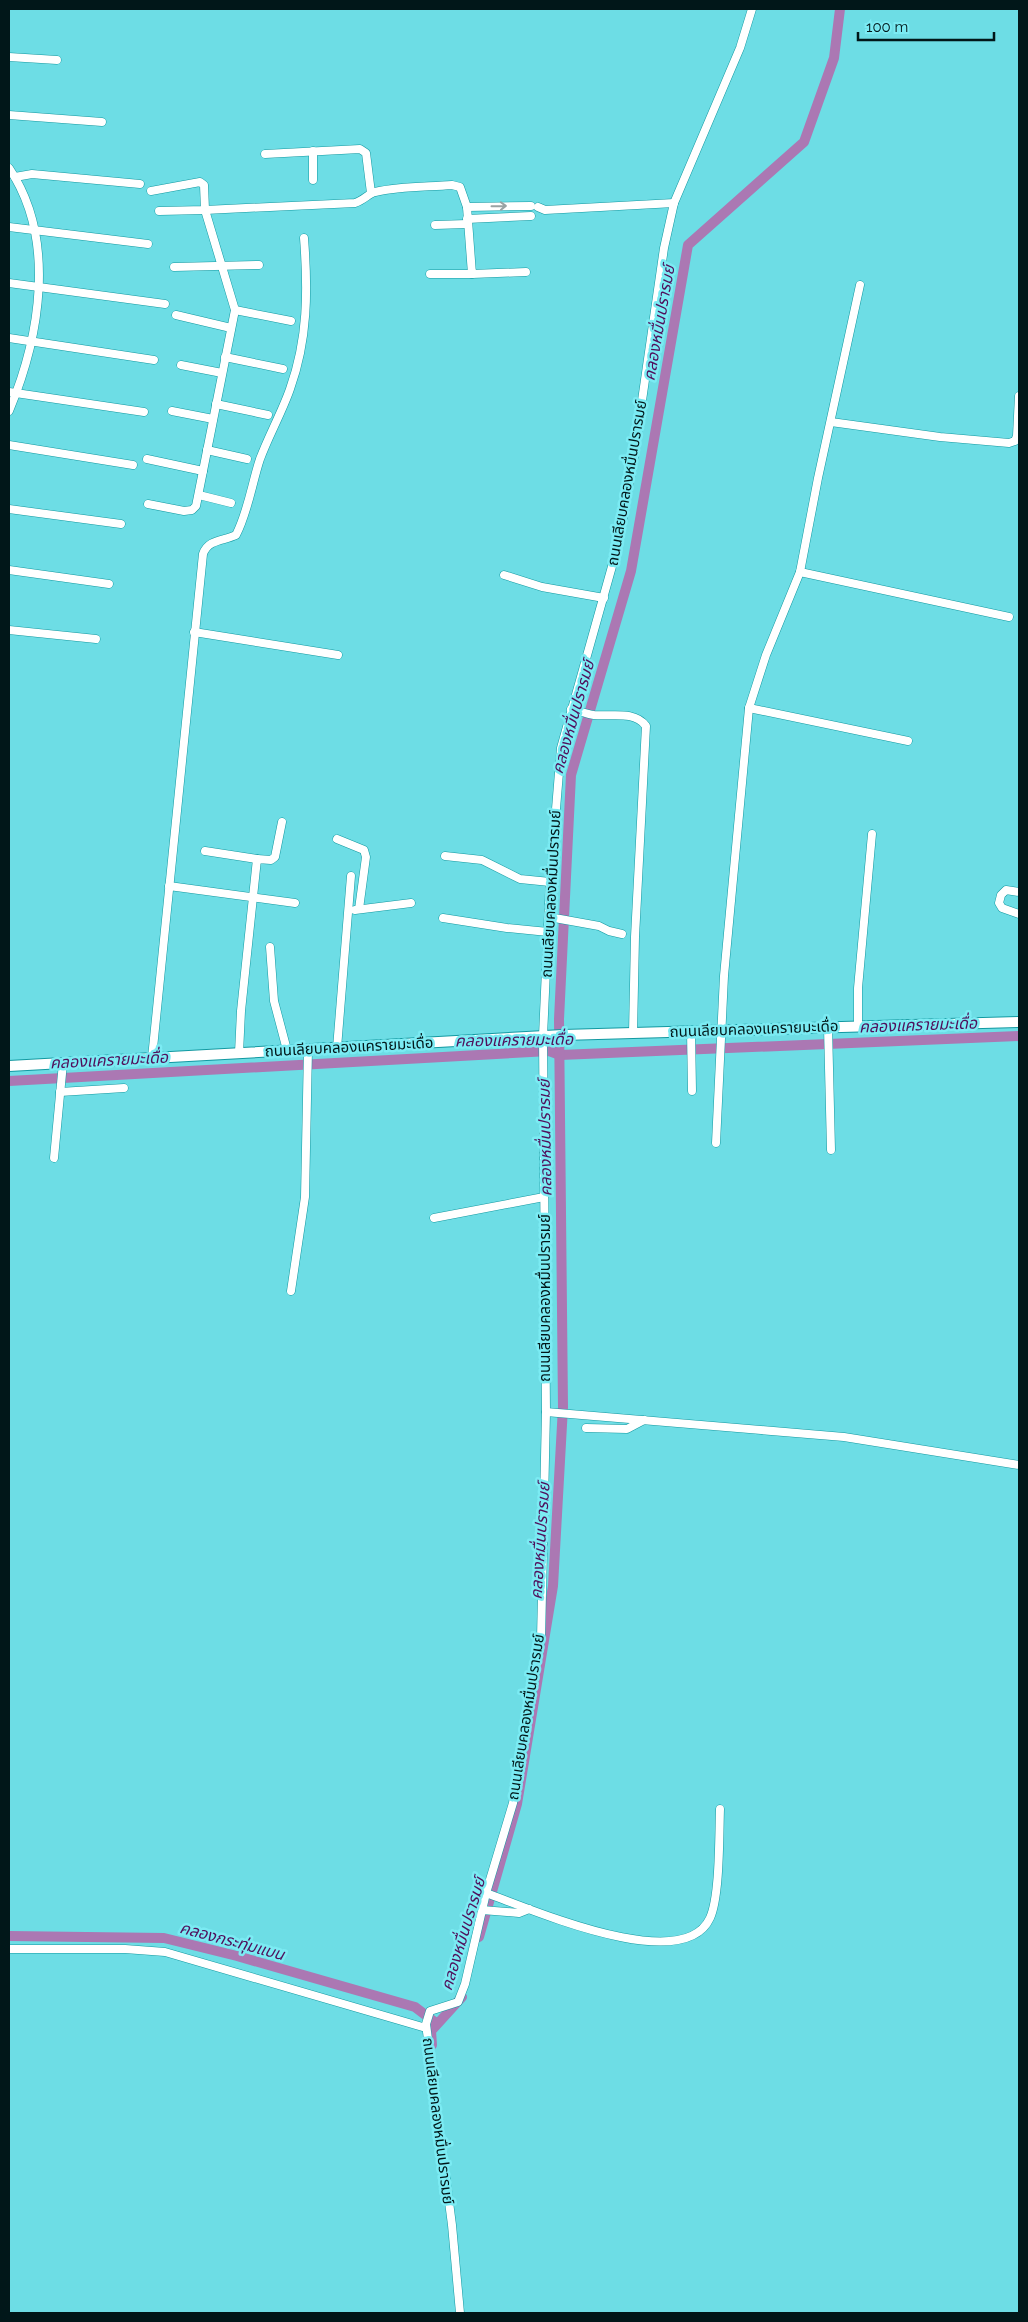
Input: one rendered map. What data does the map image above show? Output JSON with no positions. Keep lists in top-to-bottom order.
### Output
{
  "streets": {
    "street": ["ถนนเลียบคลองหมื่นปรารมย์", "ถนนเลียบคลองแครายมะเดื่อ"]
  },
  "crossings": [
    ["ถนนเลียบคลองหมื่นปรารมย์", "ถนนเลียบคลองแครายมะเดื่อ"]
  ],
  "water": ["คลองหมื่นปรารมย์", "คลองแครายมะเดื่อ", "คลองกระทุ่มแบน"],
  "scale_bar": "100 m"
}
